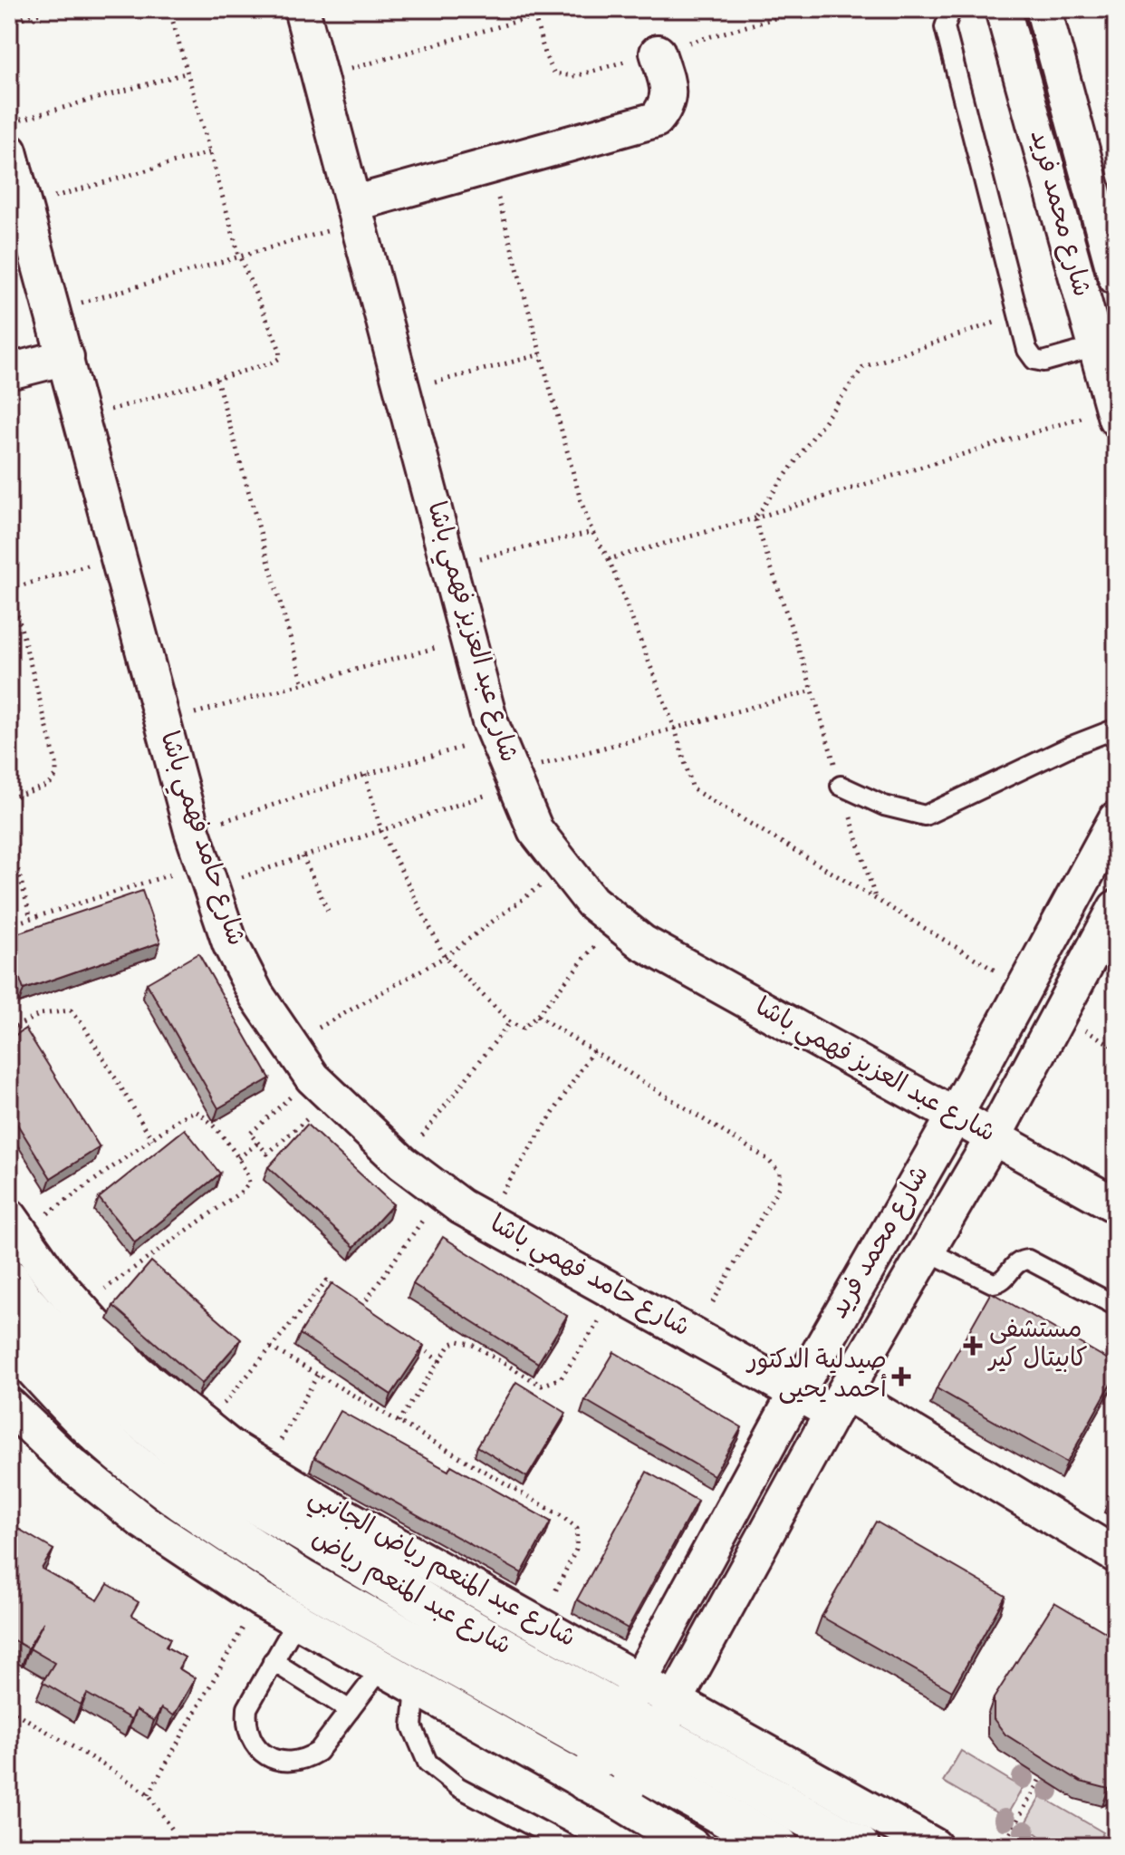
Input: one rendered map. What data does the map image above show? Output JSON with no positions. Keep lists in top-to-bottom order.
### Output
{
  "streets": {
    "street": [
      "شارع محمد فريد",
      "شارع عبد العزيز فهمي باشا",
      "شارع حامد فهمي باشا",
      "شارع عبد المنعم رياض الجانبي",
      "شارع عبد المنعم رياض"
    ]
  },
  "crossings": [
    ["شارع محمد فريد", "شارع عبد العزيز فهمي باشا"],
    ["شارع محمد فريد", "شارع حامد فهمي باشا"],
    ["شارع محمد فريد", "شارع عبد المنعم رياض الجانبي"],
    ["شارع محمد فريد", "شارع عبد المنعم رياض"],
    ["شارع عبد المنعم رياض الجانبي", "شارع عبد المنعم رياض"]
  ],
  "places": {
    "health": ["مستشفى كابيتال كير", "صيدلية الدكتور أحمد يحيى"]
  }
}
